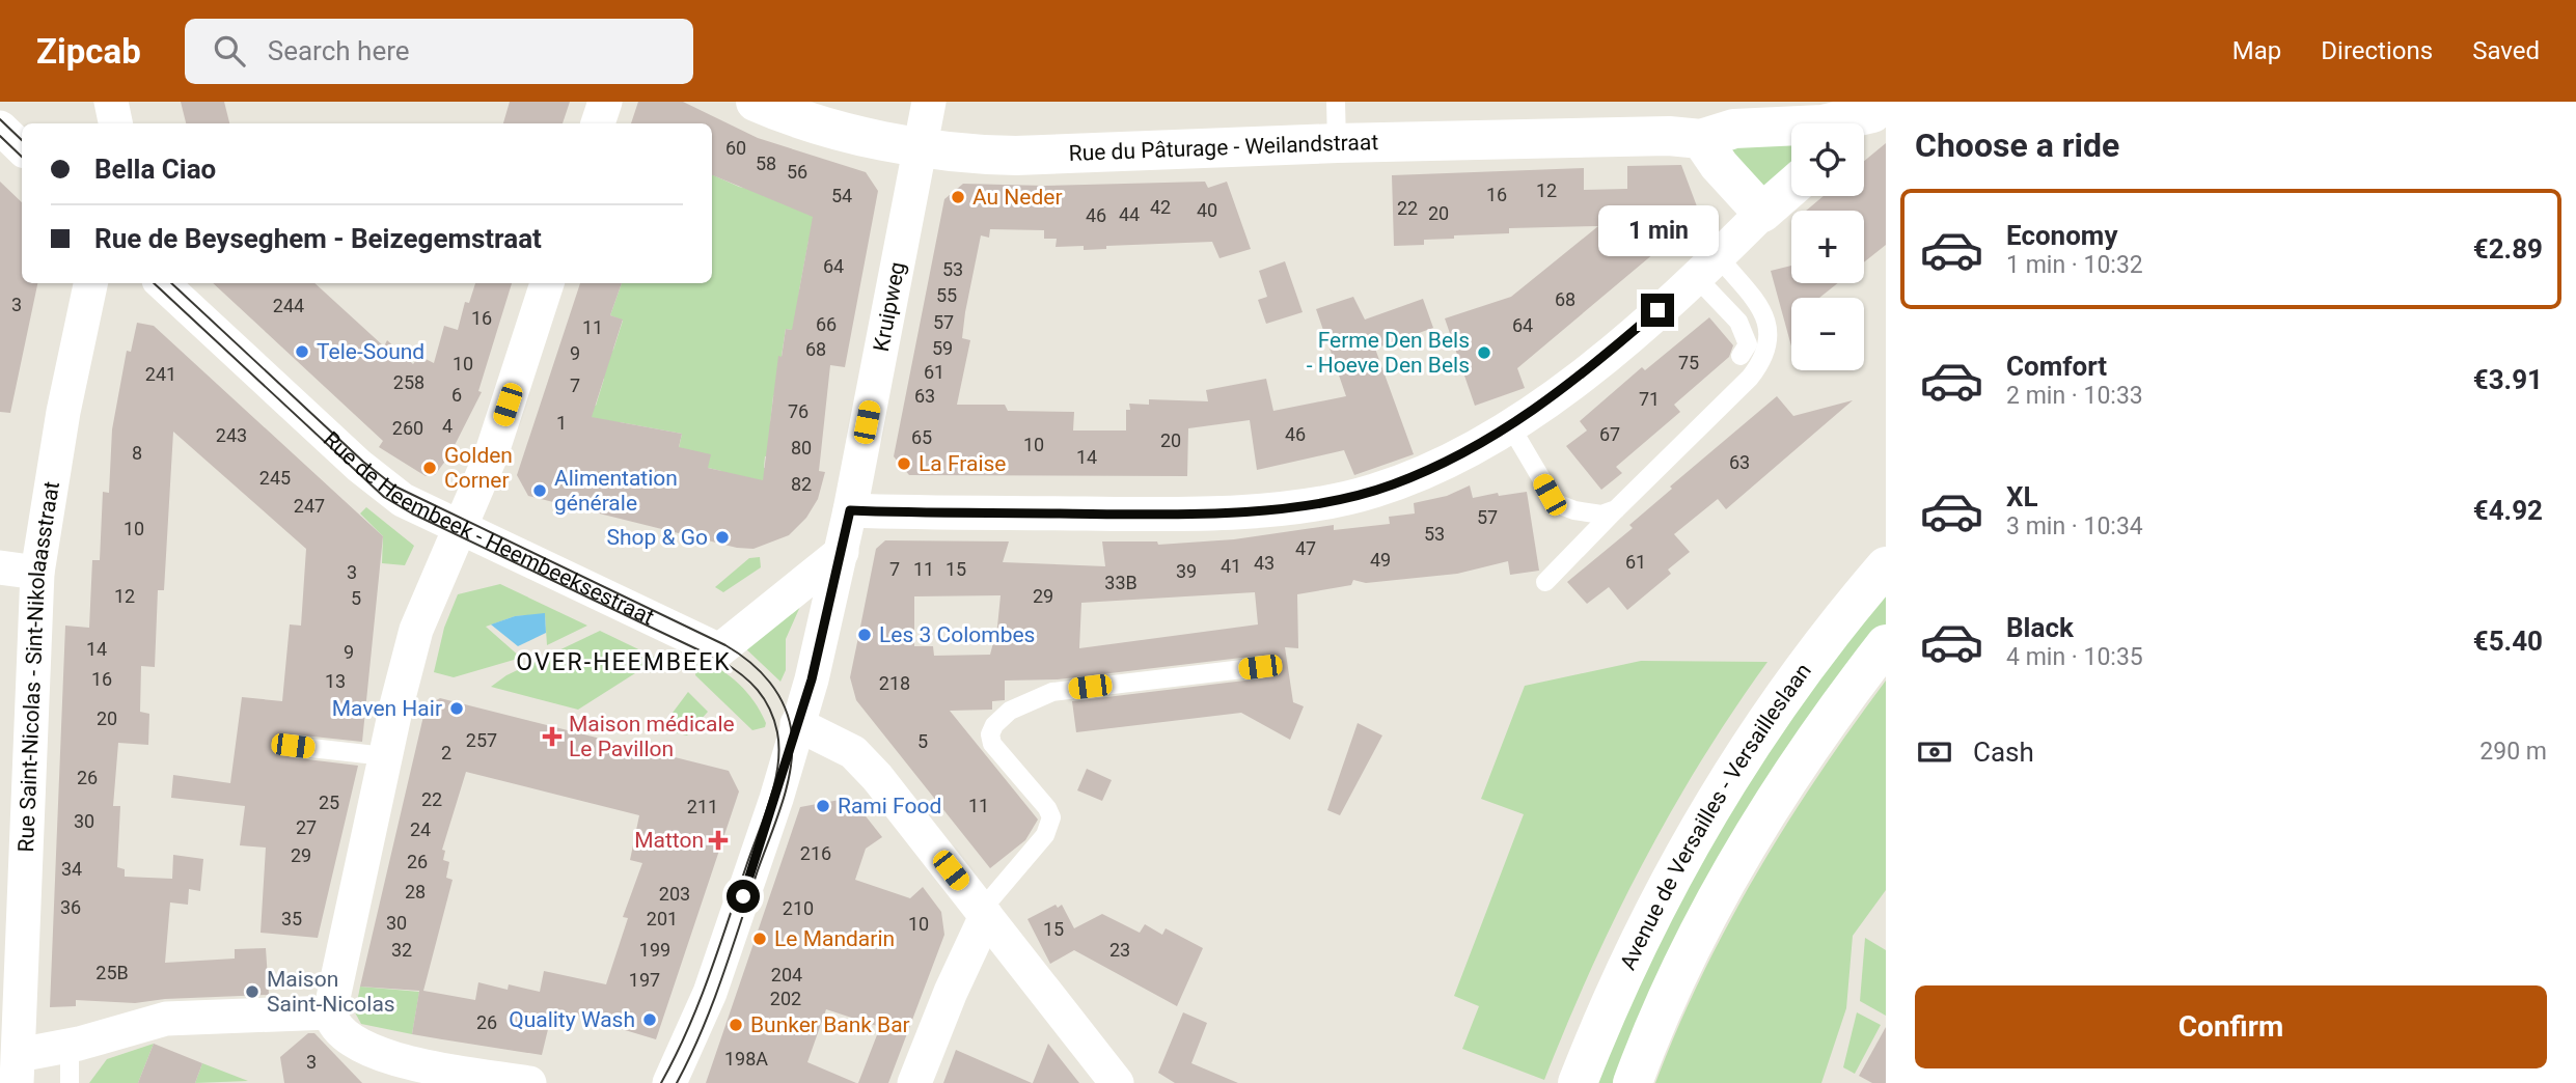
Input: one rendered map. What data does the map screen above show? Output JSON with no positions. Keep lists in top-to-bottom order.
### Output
{
  "streets": {
    "street": [
      "Rue du Pâturage - Weilandstraat",
      "Kruipweg",
      "Rue de Heembeek - Heembeeksestraat",
      "Rue Saint-Nicolas - Sint-Nikolaasstraat",
      "Avenue de Versailles - Versailleslaan"
    ]
  },
  "crossings": [
    ["Rue du Pâturage - Weilandstraat", "Kruipweg"],
    ["Kruipweg", "Rue de Heembeek - Heembeeksestraat"]
  ],
  "districts": ["OVER-HEEMBEEK"],
  "places": {
    "other": [
      "Au Neder",
      "Tele-Sound",
      "Ferme Den Bels - Hoeve Den Bels",
      "La Fraise",
      "Golden Corner",
      "Alimentation générale",
      "Shop & Go",
      "Les 3 Colombes",
      "Maven Hair",
      "Rami Food",
      "Le Mandarin",
      "Maison Saint-Nicolas",
      "Quality Wash",
      "Bunker Bank Bar"
    ],
    "health": ["Maison médicale Le Pavillon", "Matton"]
  },
  "house_numbers": [
    "60",
    "58",
    "56",
    "12",
    "16",
    "54",
    "42",
    "22",
    "40",
    "20",
    "44",
    "46",
    "64",
    "53",
    "55",
    "68",
    "3",
    "244",
    "16",
    "57",
    "66",
    "64",
    "11",
    "59",
    "68",
    "9",
    "75",
    "10",
    "61",
    "241",
    "258",
    "7",
    "6",
    "63",
    "71",
    "76",
    "1",
    "4",
    "260",
    "46",
    "67",
    "243",
    "65",
    "20",
    "10",
    "80",
    "8",
    "14",
    "63",
    "245",
    "82",
    "247",
    "57",
    "10",
    "53",
    "47",
    "49",
    "61",
    "43",
    "41",
    "7",
    "11",
    "15",
    "39",
    "3",
    "33B",
    "12",
    "29",
    "5",
    "14",
    "9",
    "16",
    "13",
    "218",
    "20",
    "257",
    "5",
    "2",
    "26",
    "22",
    "25",
    "11",
    "211",
    "30",
    "27",
    "24",
    "216",
    "29",
    "26",
    "34",
    "28",
    "203",
    "36",
    "210",
    "35",
    "201",
    "30",
    "10",
    "15",
    "32",
    "199",
    "23",
    "25B",
    "204",
    "197",
    "202",
    "26",
    "198A",
    "3"
  ],
  "page": {
    "header": "Zipcab",
    "search": "Search here",
    "nav": ["Map", "Directions", "Saved"],
    "heading": "Choose a ride",
    "map_buttons": ["+", "−"],
    "banner": ["Bella Ciao", "Rue de Beyseghem - Beizegemstraat"],
    "list": [
      {
        "name": "Economy",
        "note": "1 min · 10:32",
        "value": "€2.89"
      },
      {
        "name": "Comfort",
        "note": "2 min · 10:33",
        "value": "€3.91"
      },
      {
        "name": "XL",
        "note": "3 min · 10:34",
        "value": "€4.92"
      },
      {
        "name": "Black",
        "note": "4 min · 10:35",
        "value": "€5.40"
      }
    ],
    "bubble": "1 min",
    "pay": ["Cash", "290 m"],
    "buttons": "Confirm"
  }
}
